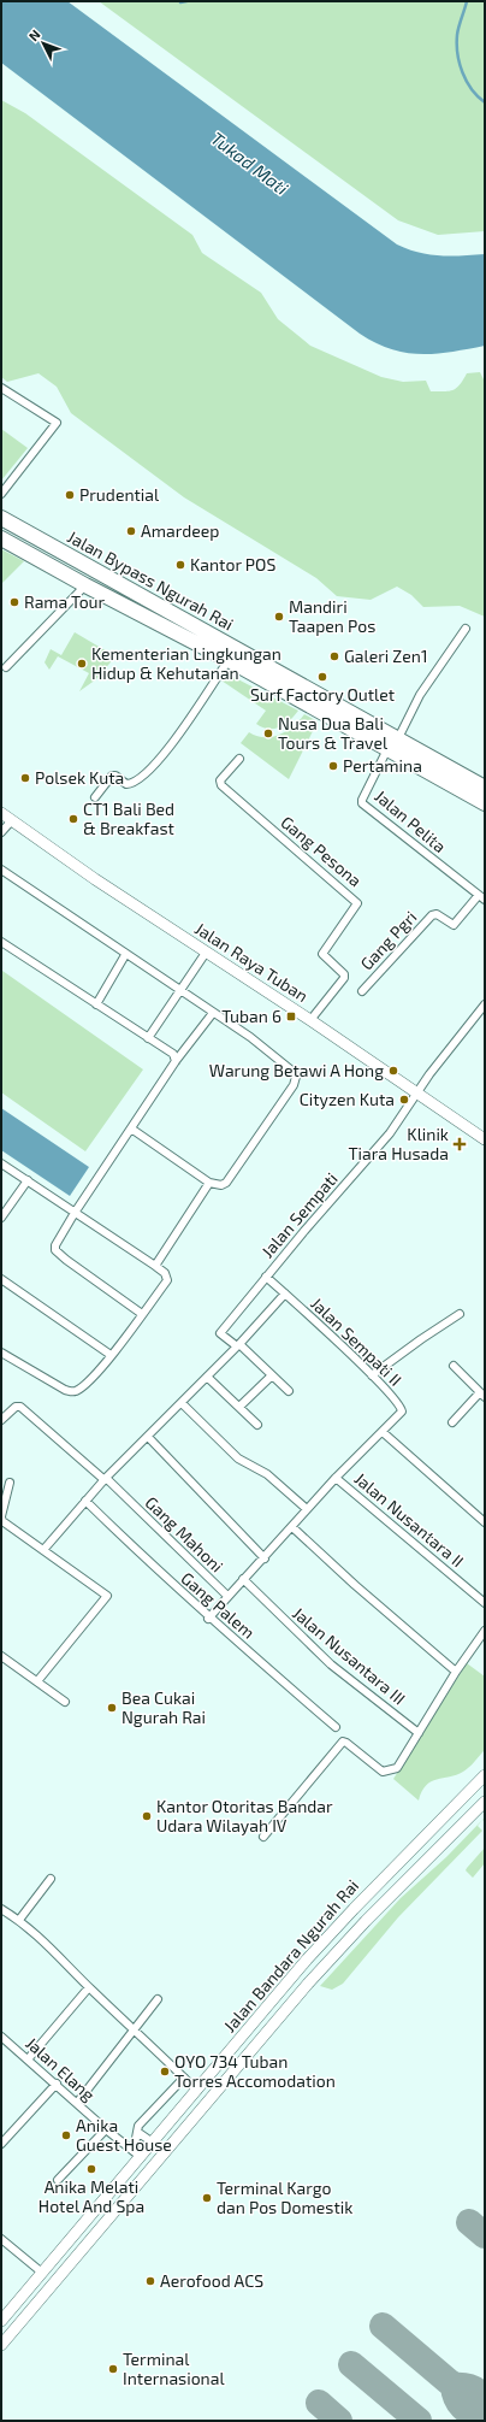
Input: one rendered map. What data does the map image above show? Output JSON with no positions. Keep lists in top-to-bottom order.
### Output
{
  "streets": {
    "highway": ["Jalan Bypass Ngurah Rai"],
    "street": [
      "Jalan Pelita",
      "Gang Pesona",
      "Gang Pgri",
      "Jalan Raya Tuban",
      "Jalan Sempati",
      "Jalan Sempati II",
      "Jalan Nusantara II",
      "Gang Mahoni",
      "Gang Palem",
      "Jalan Nusantara III",
      "Jalan Bandara Ngurah Rai",
      "Jalan Elang"
    ]
  },
  "crossings": [
    ["Jalan Bypass Ngurah Rai", "Jalan Pelita"],
    ["Jalan Pelita", "Gang Pgri"],
    ["Gang Pesona", "Jalan Raya Tuban"],
    ["Jalan Raya Tuban", "Jalan Sempati"],
    ["Jalan Sempati", "Jalan Sempati II"],
    ["Jalan Sempati II", "Gang Mahoni"],
    ["Jalan Nusantara II", "Gang Mahoni"],
    ["Gang Mahoni", "Jalan Nusantara III"],
    ["Jalan Bandara Ngurah Rai", "Jalan Elang"]
  ],
  "water": ["Tukad Mati"],
  "places": {
    "other": [
      "Prudential",
      "Amardeep",
      "Kantor POS",
      "Rama Tour",
      "Mandiri Taapen Pos",
      "Galeri Zen1",
      "Kementerian Lingkungan Hidup & Kehutanan",
      "Surf Factory Outlet",
      "Nusa Dua Bali Tours & Travel",
      "Pertamina",
      "Polsek Kuta",
      "CT1 Bali Bed & Breakfast",
      "Warung Betawi A Hong",
      "Cityzen Kuta",
      "Bea Cukai Ngurah Rai",
      "Kantor Otoritas Bandar Udara Wilayah IV",
      "OYO 734 Tuban Torres Accomodation",
      "Anika Guest House",
      "Anika Melati Hotel And Spa",
      "Terminal Kargo dan Pos Domestik",
      "Aerofood ACS",
      "Terminal Internasional"
    ],
    "transit": ["Tuban 6"],
    "health": ["Klinik Tiara Husada"]
  },
  "north": "top left"
}
